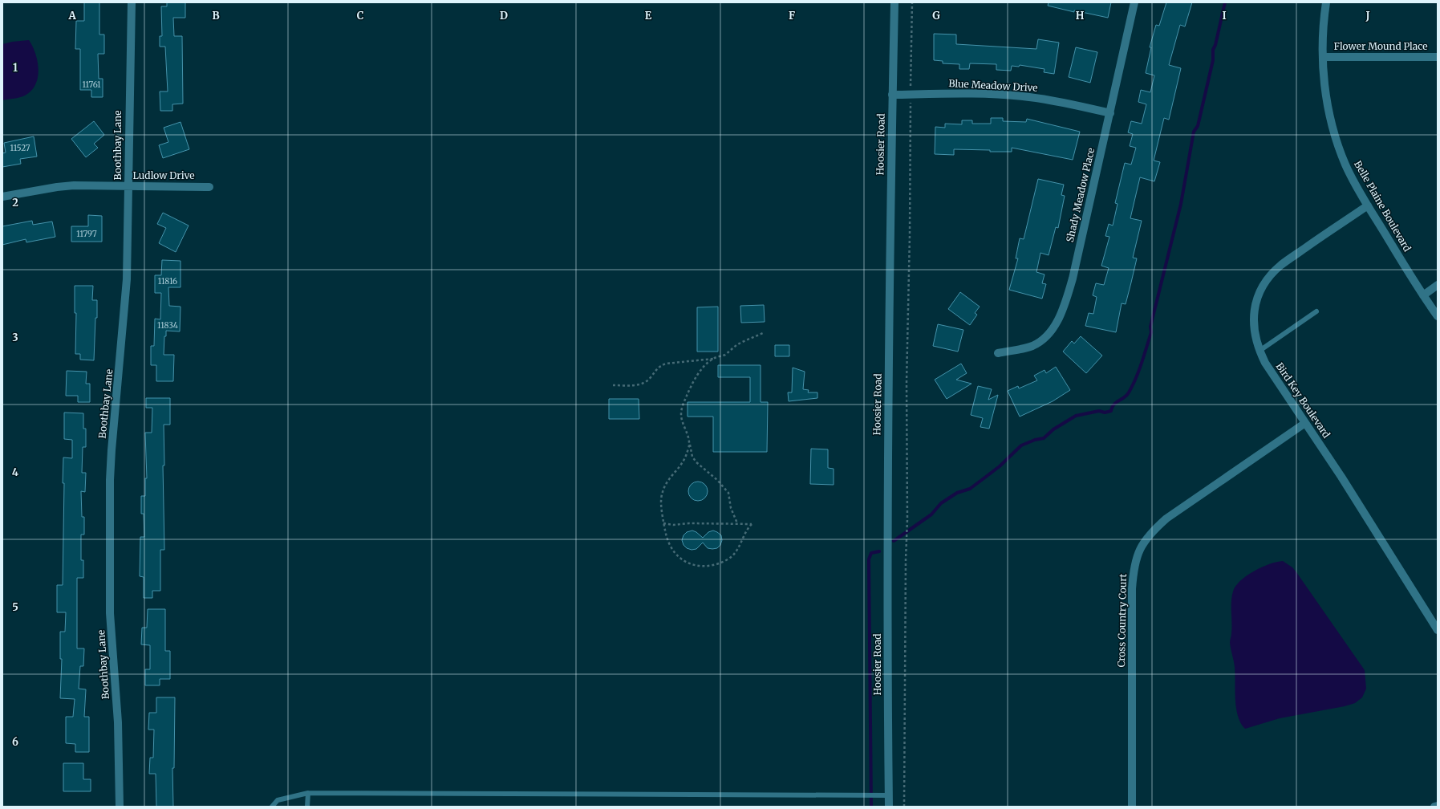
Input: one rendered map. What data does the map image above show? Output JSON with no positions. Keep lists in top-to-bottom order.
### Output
{
  "streets": {
    "street": [
      "Flower Mound Place",
      "Blue Meadow Drive",
      "Hoosier Road",
      "Boothbay Lane",
      "Ludlow Drive",
      "Shady Meadow Place",
      "Belle Plaine Boulevard",
      "Bird Key Boulevard",
      "Cross Country Court"
    ]
  },
  "crossings": [
    ["Flower Mound Place", "Belle Plaine Boulevard"],
    ["Blue Meadow Drive", "Hoosier Road"],
    ["Blue Meadow Drive", "Shady Meadow Place"],
    ["Boothbay Lane", "Ludlow Drive"],
    ["Belle Plaine Boulevard", "Bird Key Boulevard"],
    ["Bird Key Boulevard", "Cross Country Court"]
  ],
  "house_numbers": [
    "11761",
    "11527",
    "11797",
    "11816",
    "11834"
  ],
  "grid": {
    "columns": [
      "A",
      "B",
      "C",
      "D",
      "E",
      "F",
      "G",
      "H",
      "I",
      "J"
    ],
    "rows": [
      "1",
      "2",
      "3",
      "4",
      "5",
      "6"
    ]
  }
}
